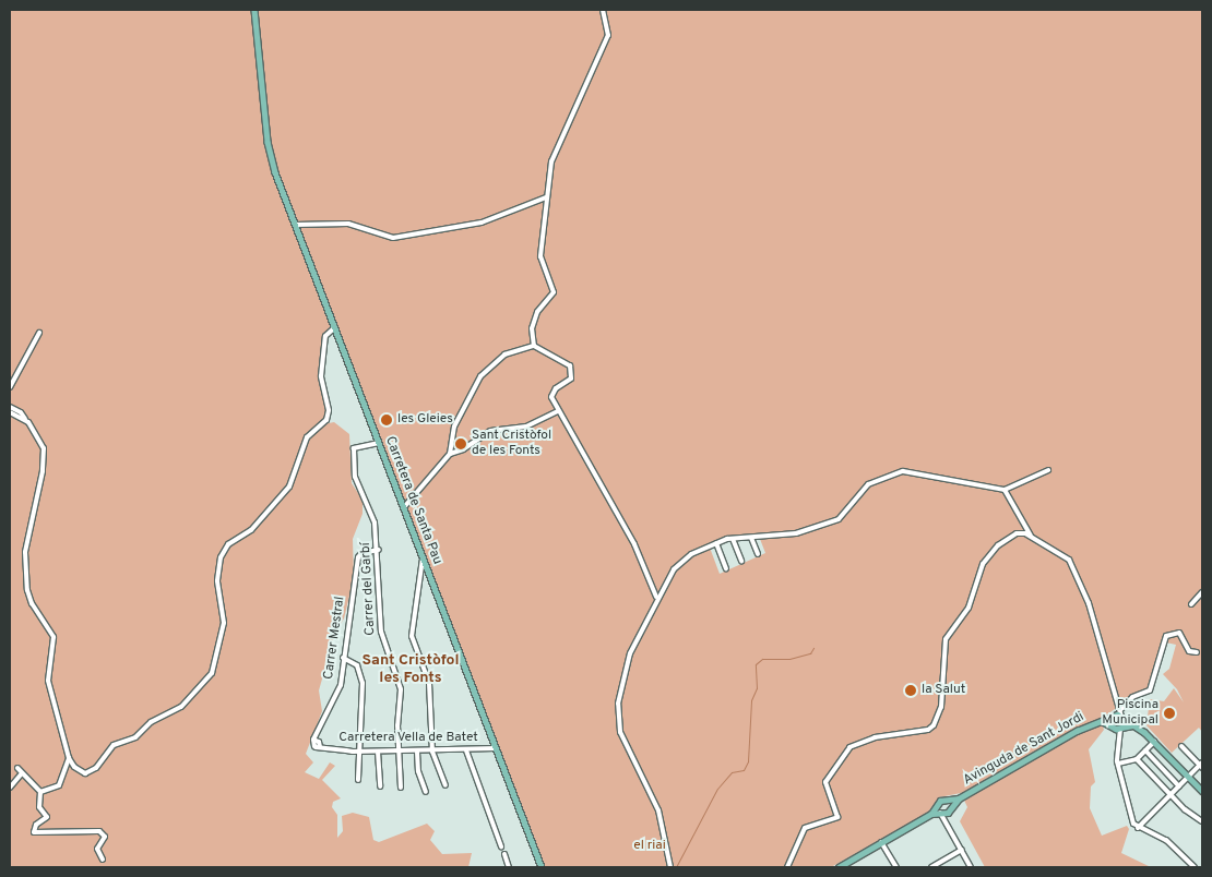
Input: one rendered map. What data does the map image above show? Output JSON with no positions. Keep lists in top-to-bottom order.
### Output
{
  "streets": {
    "main road": ["Carretera de Santa Pau", "Avinguda de Sant Jordi"],
    "street": ["Carrer del Garbí", "Carrer Mestral", "Carretera Vella de Batet"]
  },
  "crossings": [
    ["Carretera de Santa Pau", "Carrer del Garbí"],
    ["Carretera de Santa Pau", "Carretera Vella de Batet"],
    ["Carrer del Garbí", "Carrer Mestral"],
    ["Carrer del Garbí", "Carretera Vella de Batet"],
    ["Carrer Mestral", "Carretera Vella de Batet"]
  ],
  "districts": ["Sant Cristòfol les Fonts"],
  "parks": ["el riai"],
  "places": [
    "les Gleies",
    "Sant Cristòfol de les Fonts",
    "la Salut",
    "Piscina Municipal"
  ]
}
